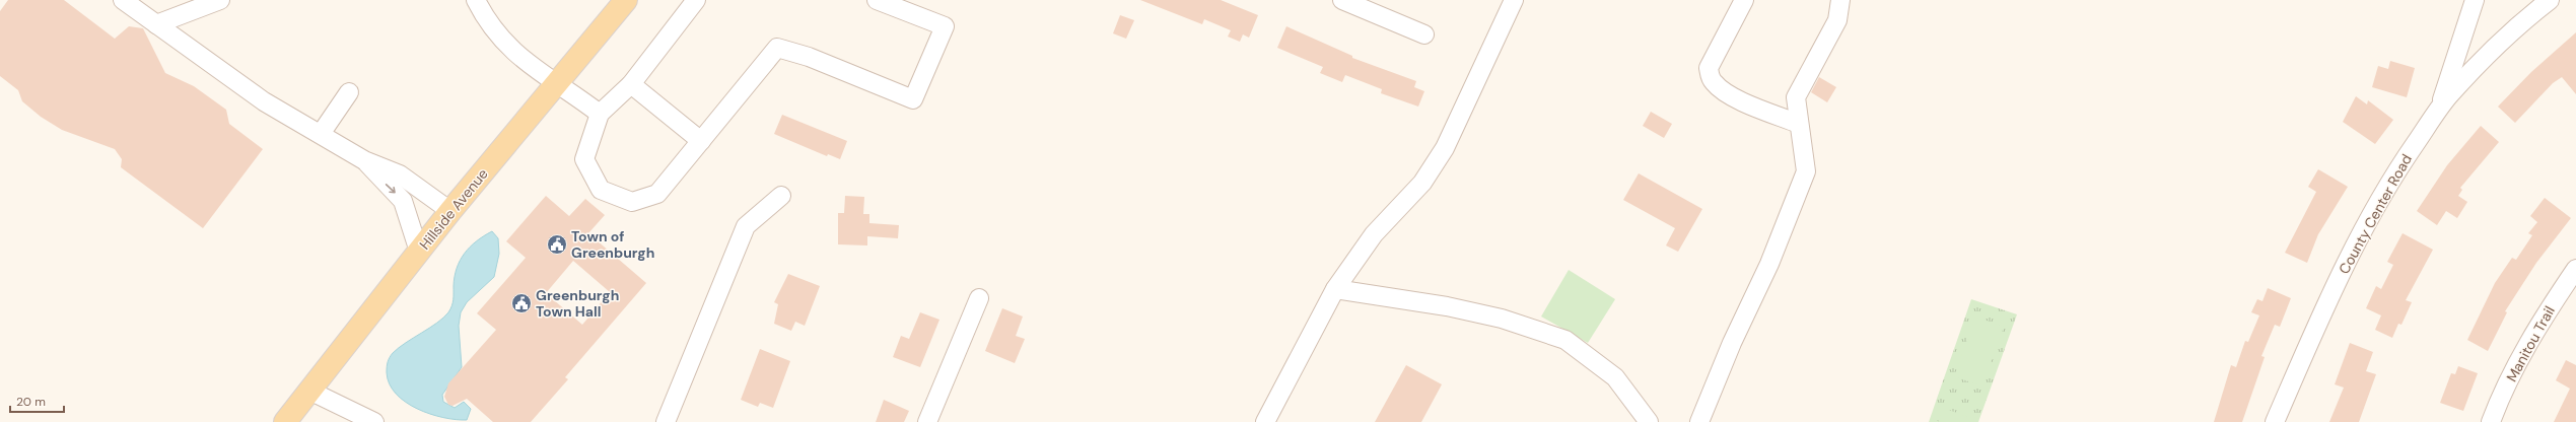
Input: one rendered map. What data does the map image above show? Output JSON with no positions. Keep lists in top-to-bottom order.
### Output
{
  "streets": {
    "main road": ["Hillside Avenue"],
    "street": ["County Center Road", "Manitou Trail"]
  },
  "places": {
    "public building": ["Town of Greenburgh", "Greenburgh Town Hall"]
  },
  "scale_bar": "20 m"
}
